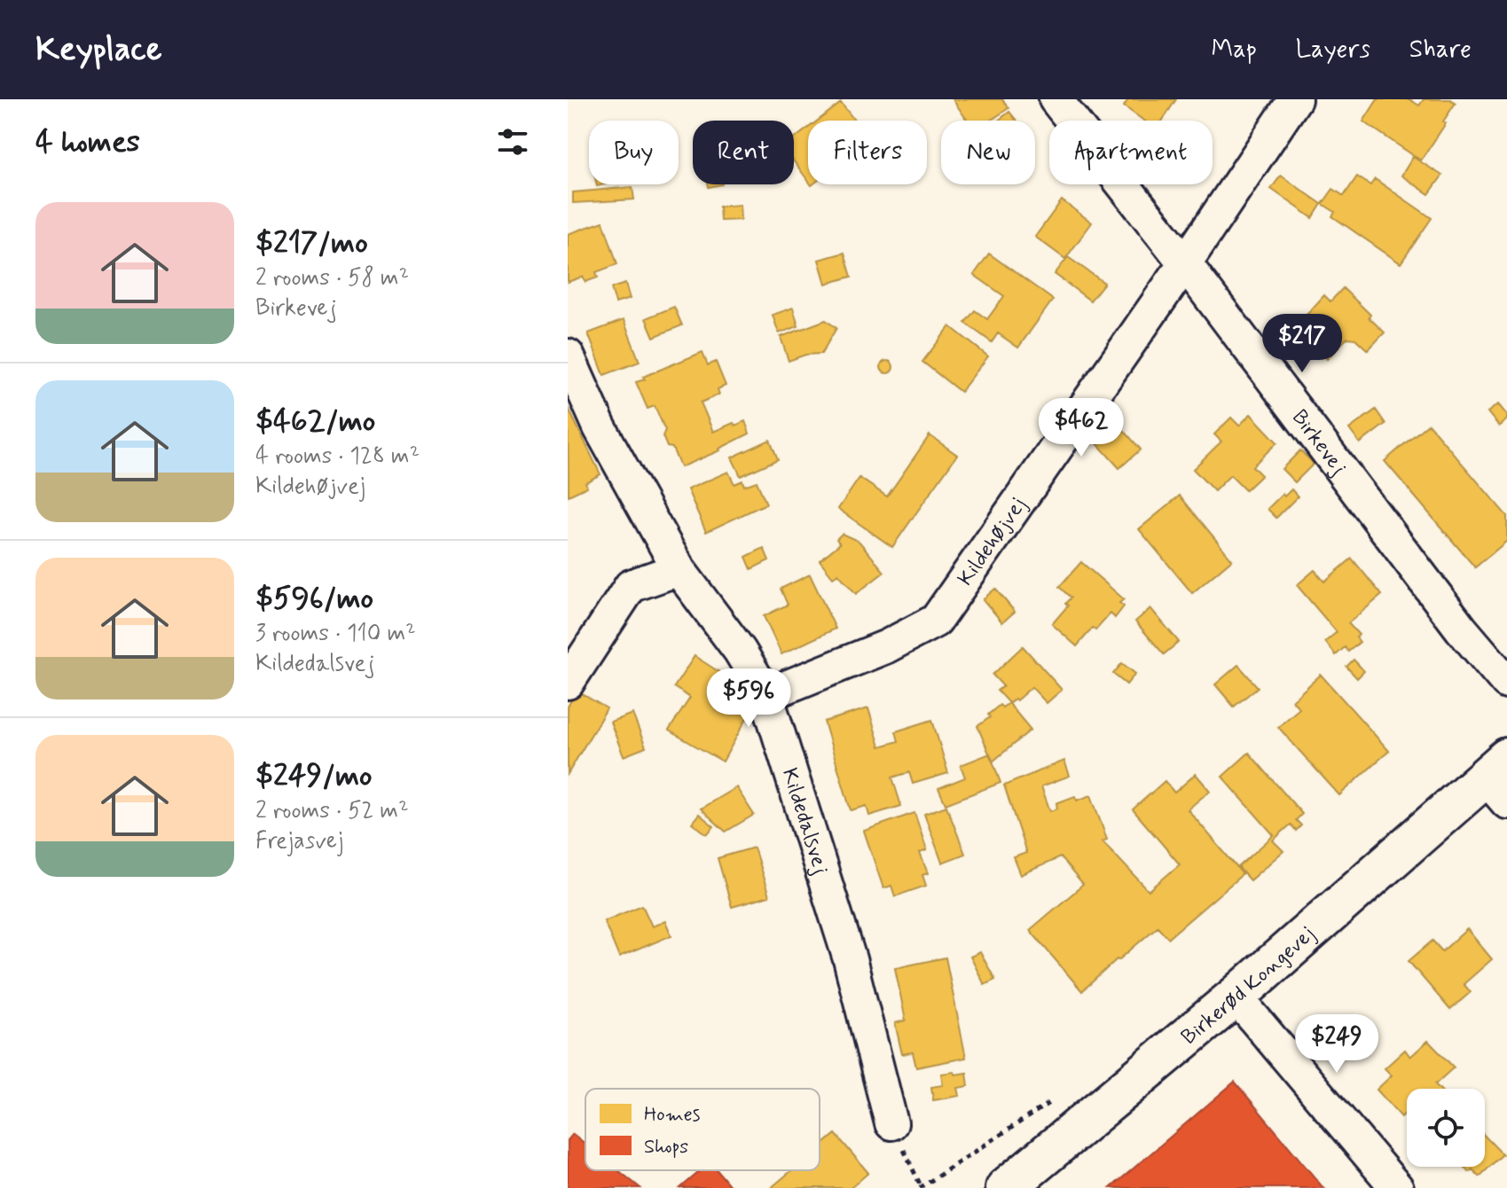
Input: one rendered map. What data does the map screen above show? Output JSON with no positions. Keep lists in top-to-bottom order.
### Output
{
  "streets": {
    "main road": ["Birkerød Kongevej"],
    "street": ["Birkevej", "Kildehøjvej", "Kildedalsvej"]
  },
  "crossings": [
    ["Birkevej", "Kildehøjvej"],
    ["Kildehøjvej", "Kildedalsvej"]
  ],
  "legend": ["Homes", "Shops"],
  "page": {
    "header": "Keyplace",
    "nav": ["Map", "Layers", "Share"],
    "heading": "4 homes",
    "chip": [
      "Buy",
      "Rent",
      "Filters",
      "New",
      "Apartment"
    ],
    "list": [
      {
        "name": "$217/mo",
        "note": "2 rooms · 58 m² · Birkevej"
      },
      {
        "name": "$462/mo",
        "note": "4 rooms · 128 m² · Kildehøjvej"
      },
      {
        "name": "$596/mo",
        "note": "3 rooms · 110 m² · Kildedalsvej"
      },
      {
        "name": "$249/mo",
        "note": "2 rooms · 52 m² · Frejasvej"
      }
    ],
    "price": [
      "$217",
      "$462",
      "$596",
      "$249"
    ]
  }
}
